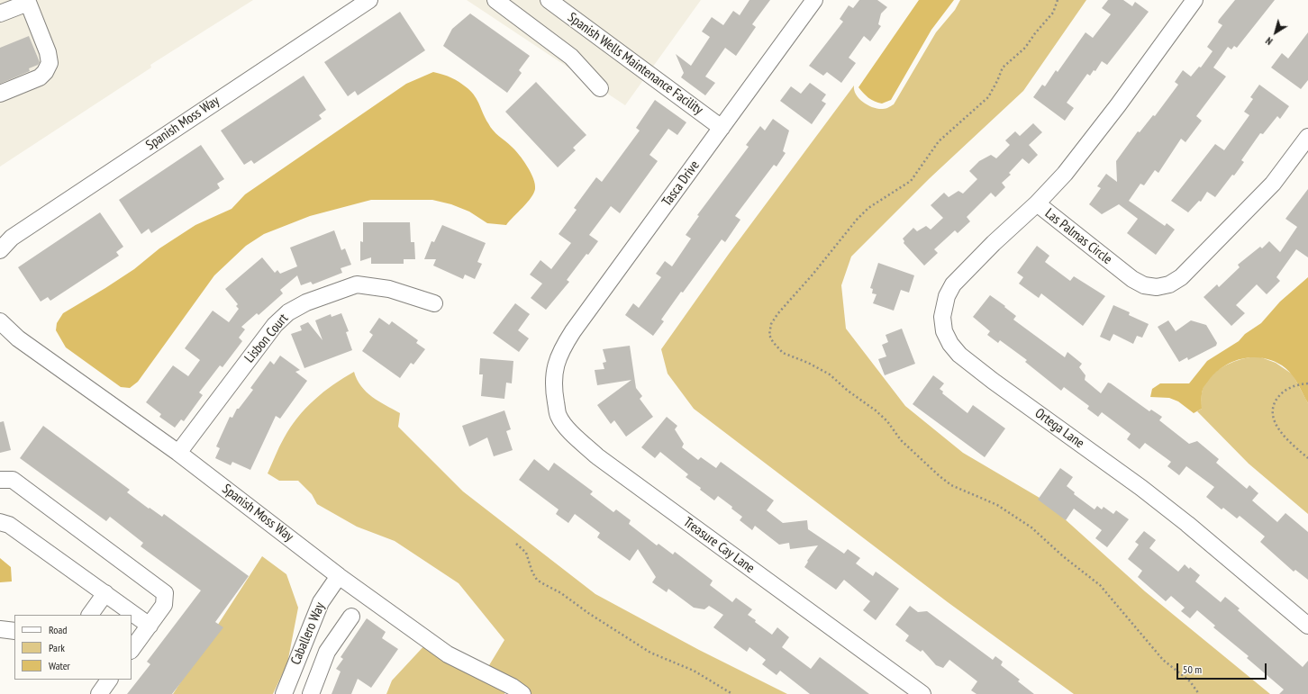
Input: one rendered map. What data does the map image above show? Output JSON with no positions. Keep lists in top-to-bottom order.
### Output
{
  "streets": {
    "street": [
      "Spanish Wells Maintenance Facility",
      "Spanish Moss Way",
      "Tasca Drive",
      "Las Palmas Circle",
      "Lisbon Court",
      "Ortega Lane",
      "Treasure Cay Lane",
      "Caballero Way"
    ]
  },
  "crossings": [
    ["Spanish Wells Maintenance Facility", "Tasca Drive"],
    ["Spanish Moss Way", "Lisbon Court"],
    ["Spanish Moss Way", "Caballero Way"],
    ["Tasca Drive", "Treasure Cay Lane"],
    ["Las Palmas Circle", "Ortega Lane"]
  ],
  "legend": ["Road", "Park", "Water"],
  "scale_bar": "50 m",
  "north": "bottom left"
}
